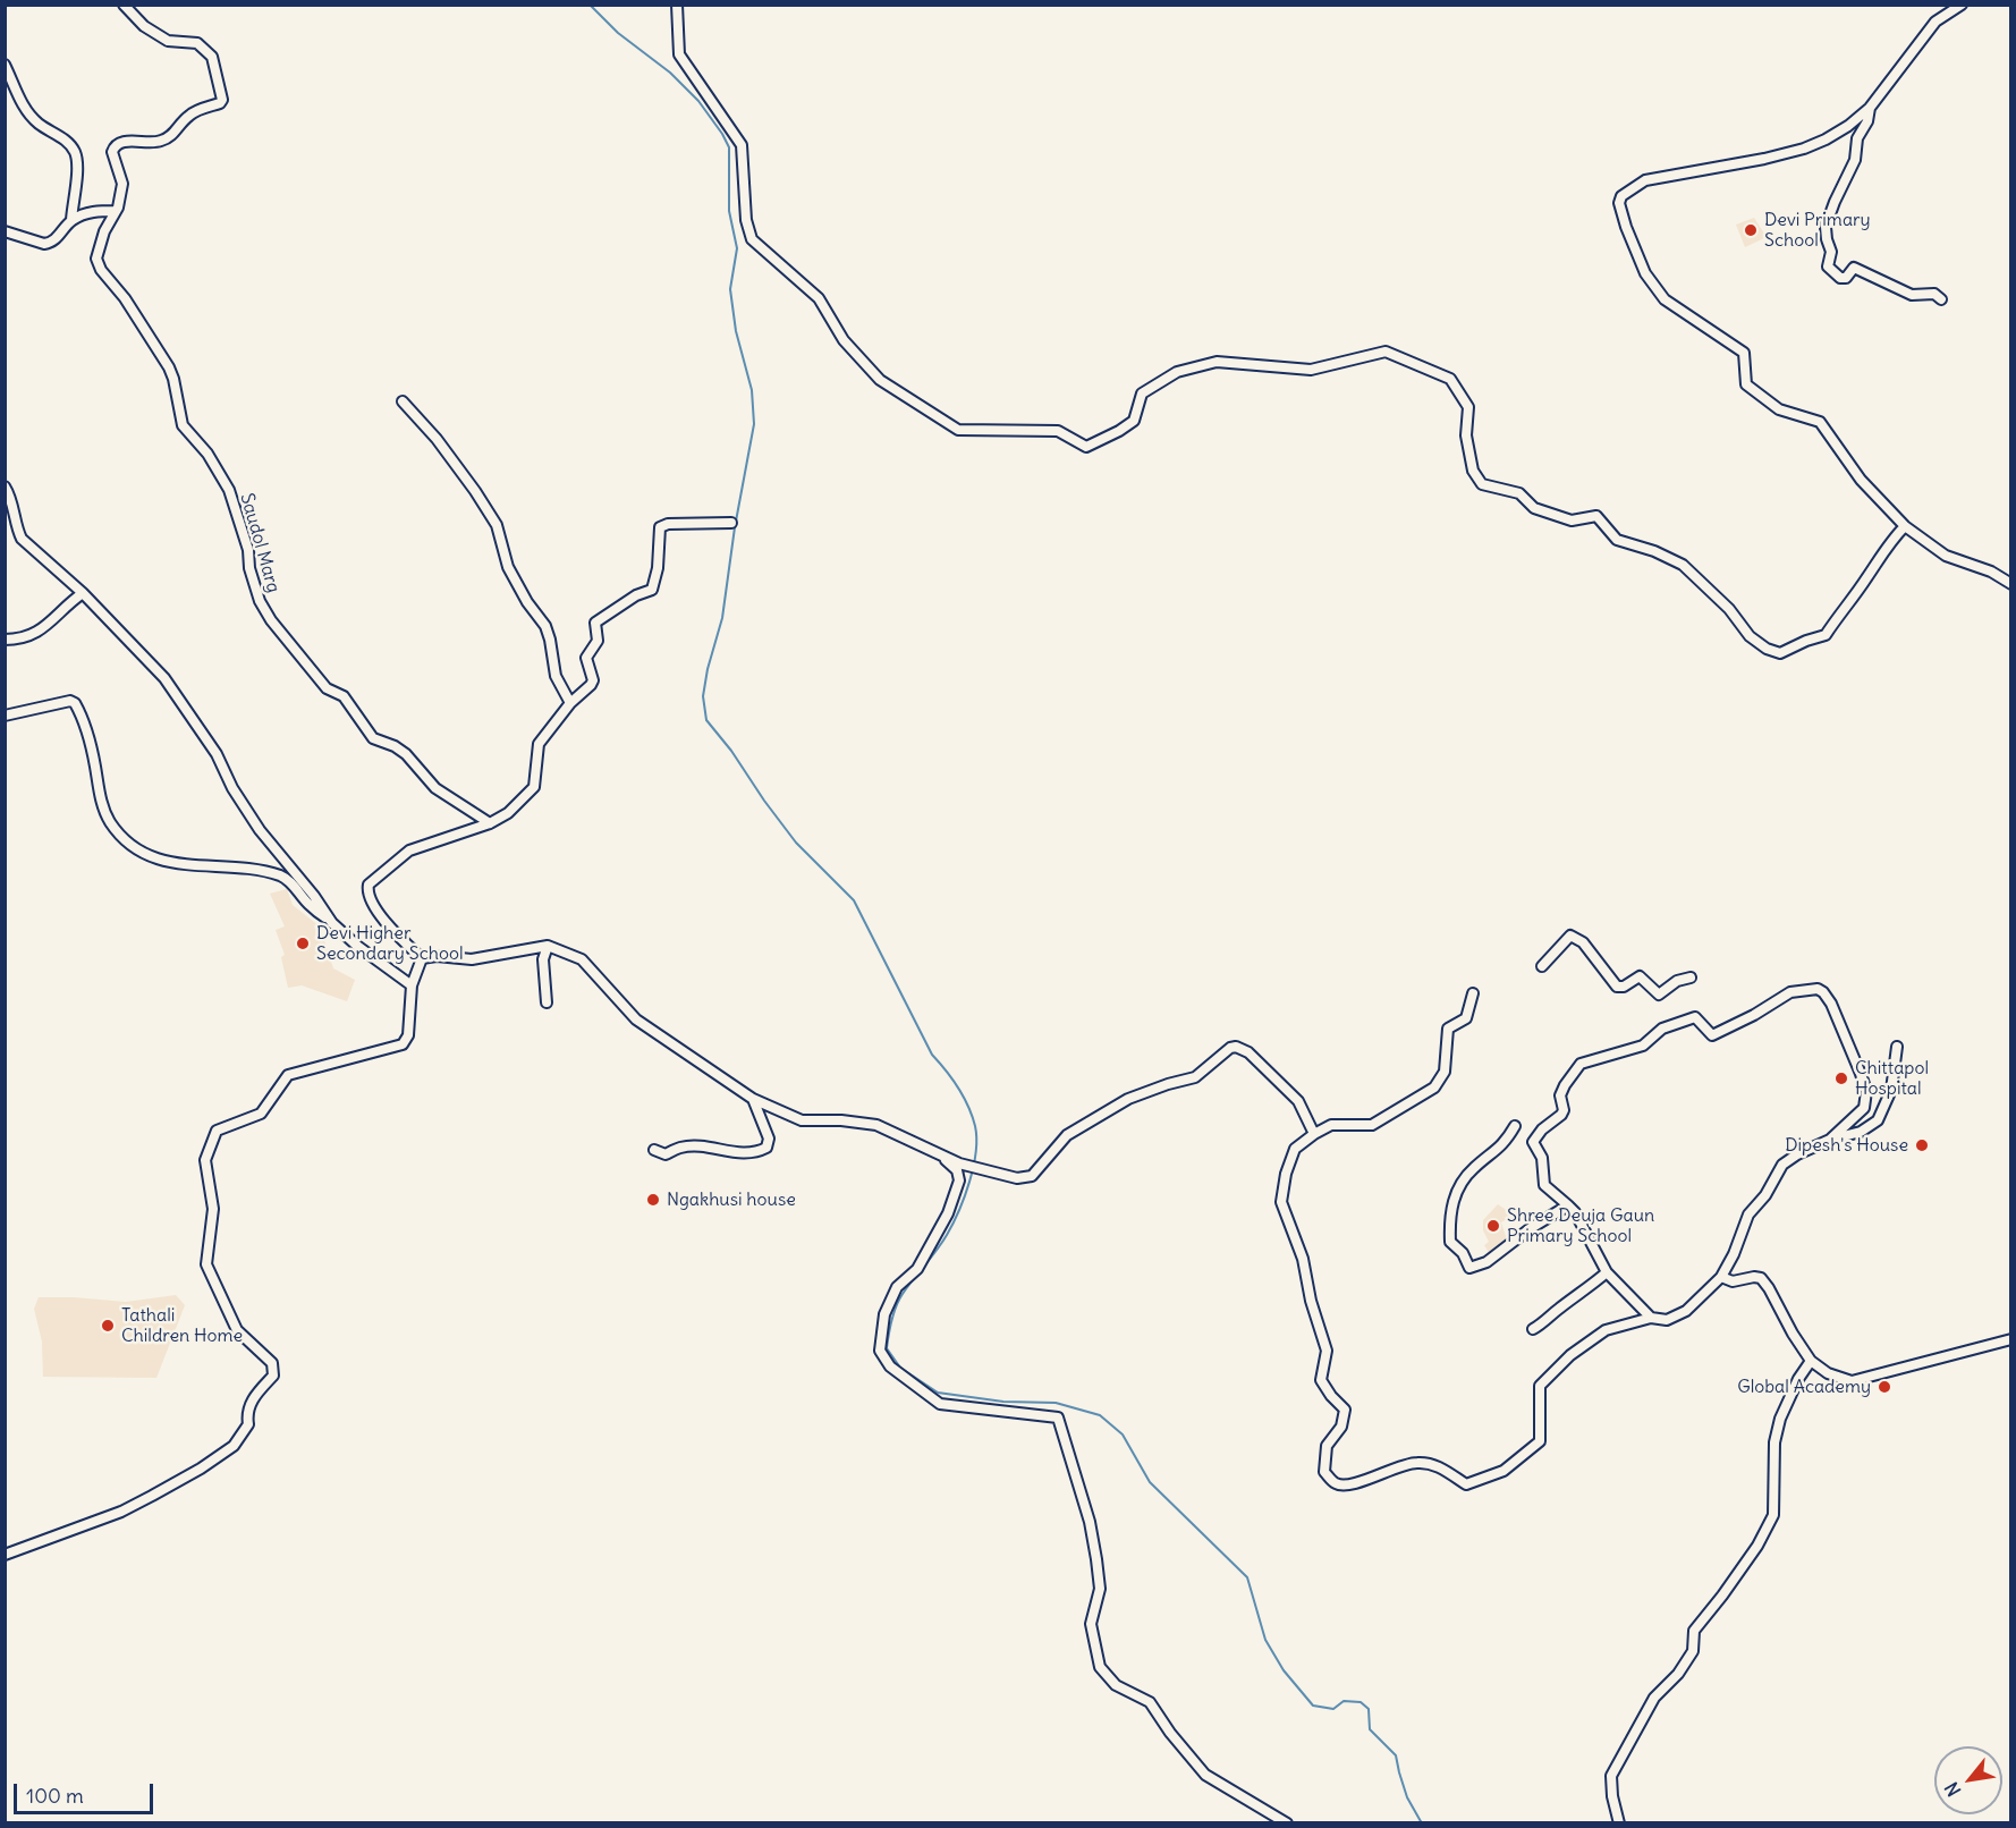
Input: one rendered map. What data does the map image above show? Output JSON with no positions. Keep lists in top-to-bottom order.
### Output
{
  "streets": {
    "street": ["Saudol Marg"]
  },
  "places": [
    "Devi Primary School",
    "Devi Higher Secondary School",
    "Chittapol Hospital",
    "Dipesh's House",
    "Ngakhusi house",
    "Shree Deuja Gaun Primary School",
    "Tathali Children Home",
    "Global Academy"
  ],
  "scale_bar": "100 m",
  "north": "bottom left"
}
